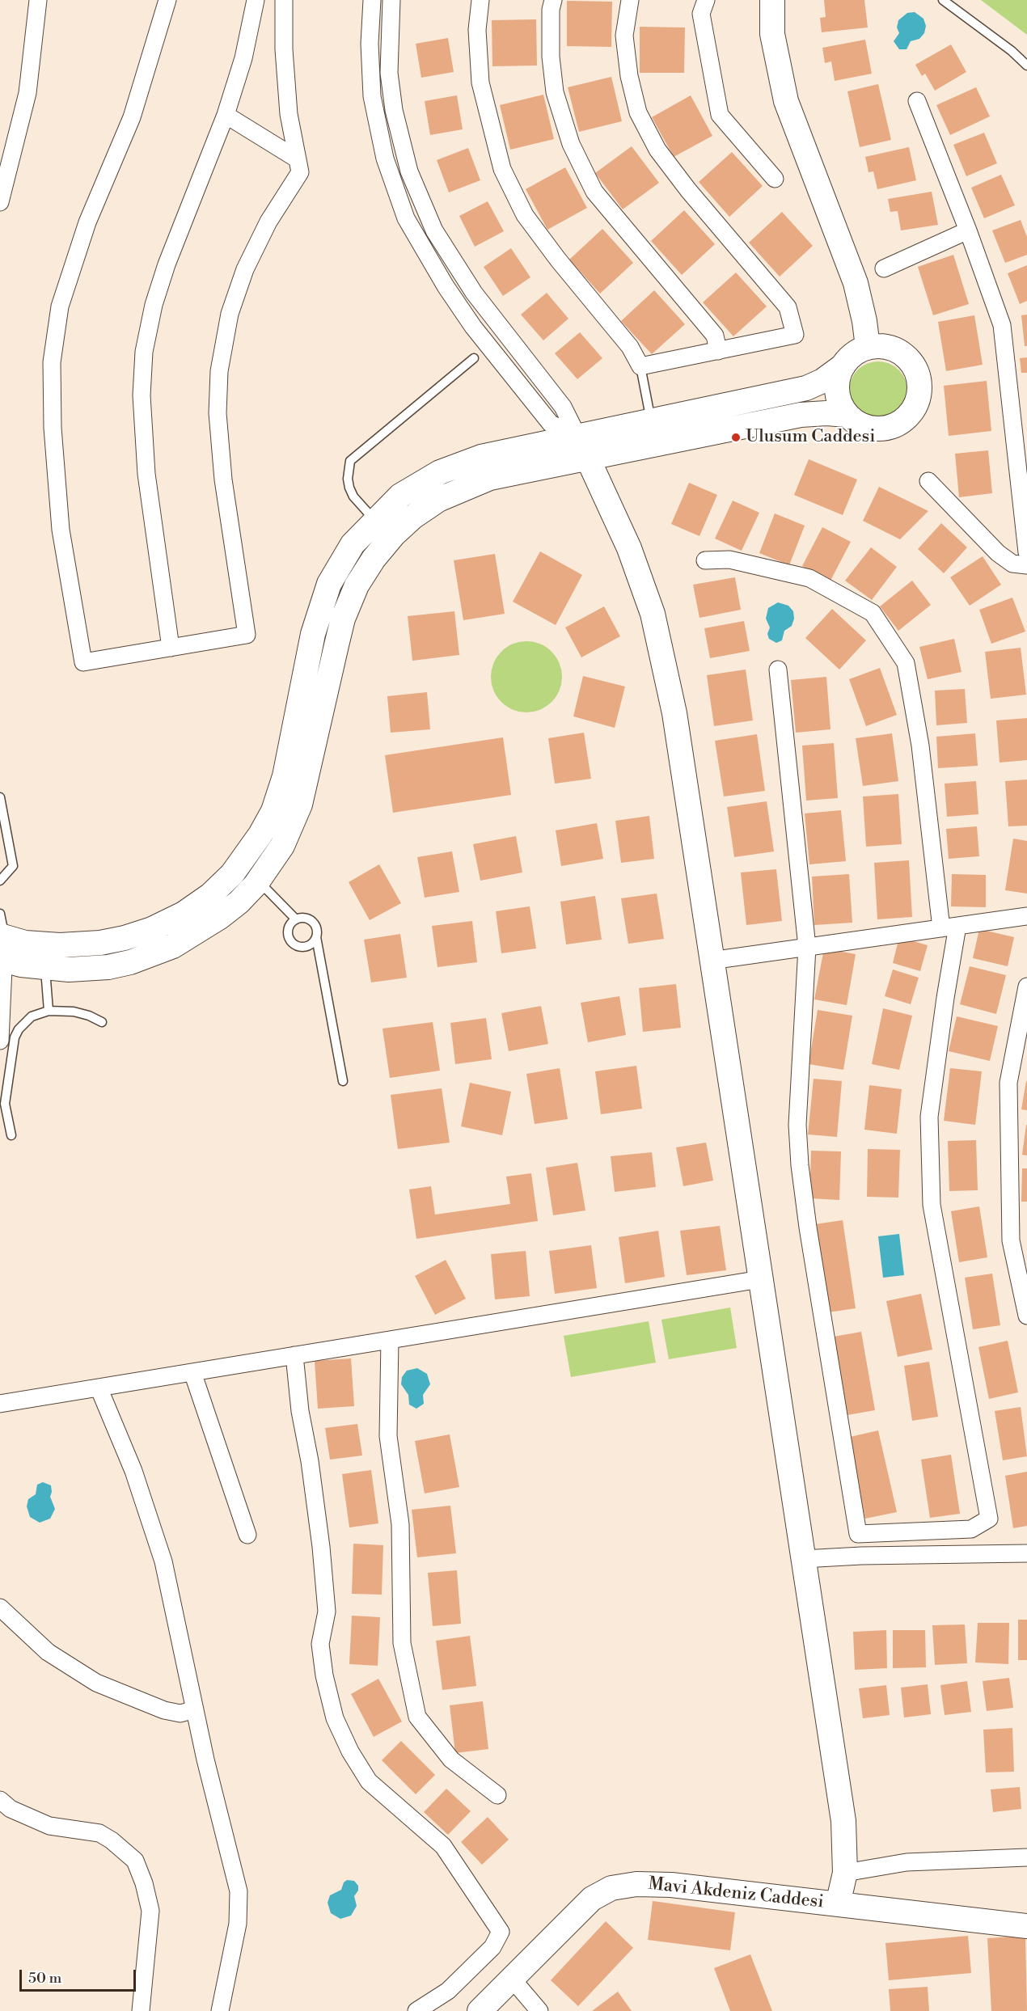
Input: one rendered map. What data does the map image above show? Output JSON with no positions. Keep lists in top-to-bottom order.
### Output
{
  "streets": {
    "street": ["Mavi Akdeniz Caddesi"]
  },
  "places": ["Ulusum Caddesi"],
  "scale_bar": "50 m"
}
